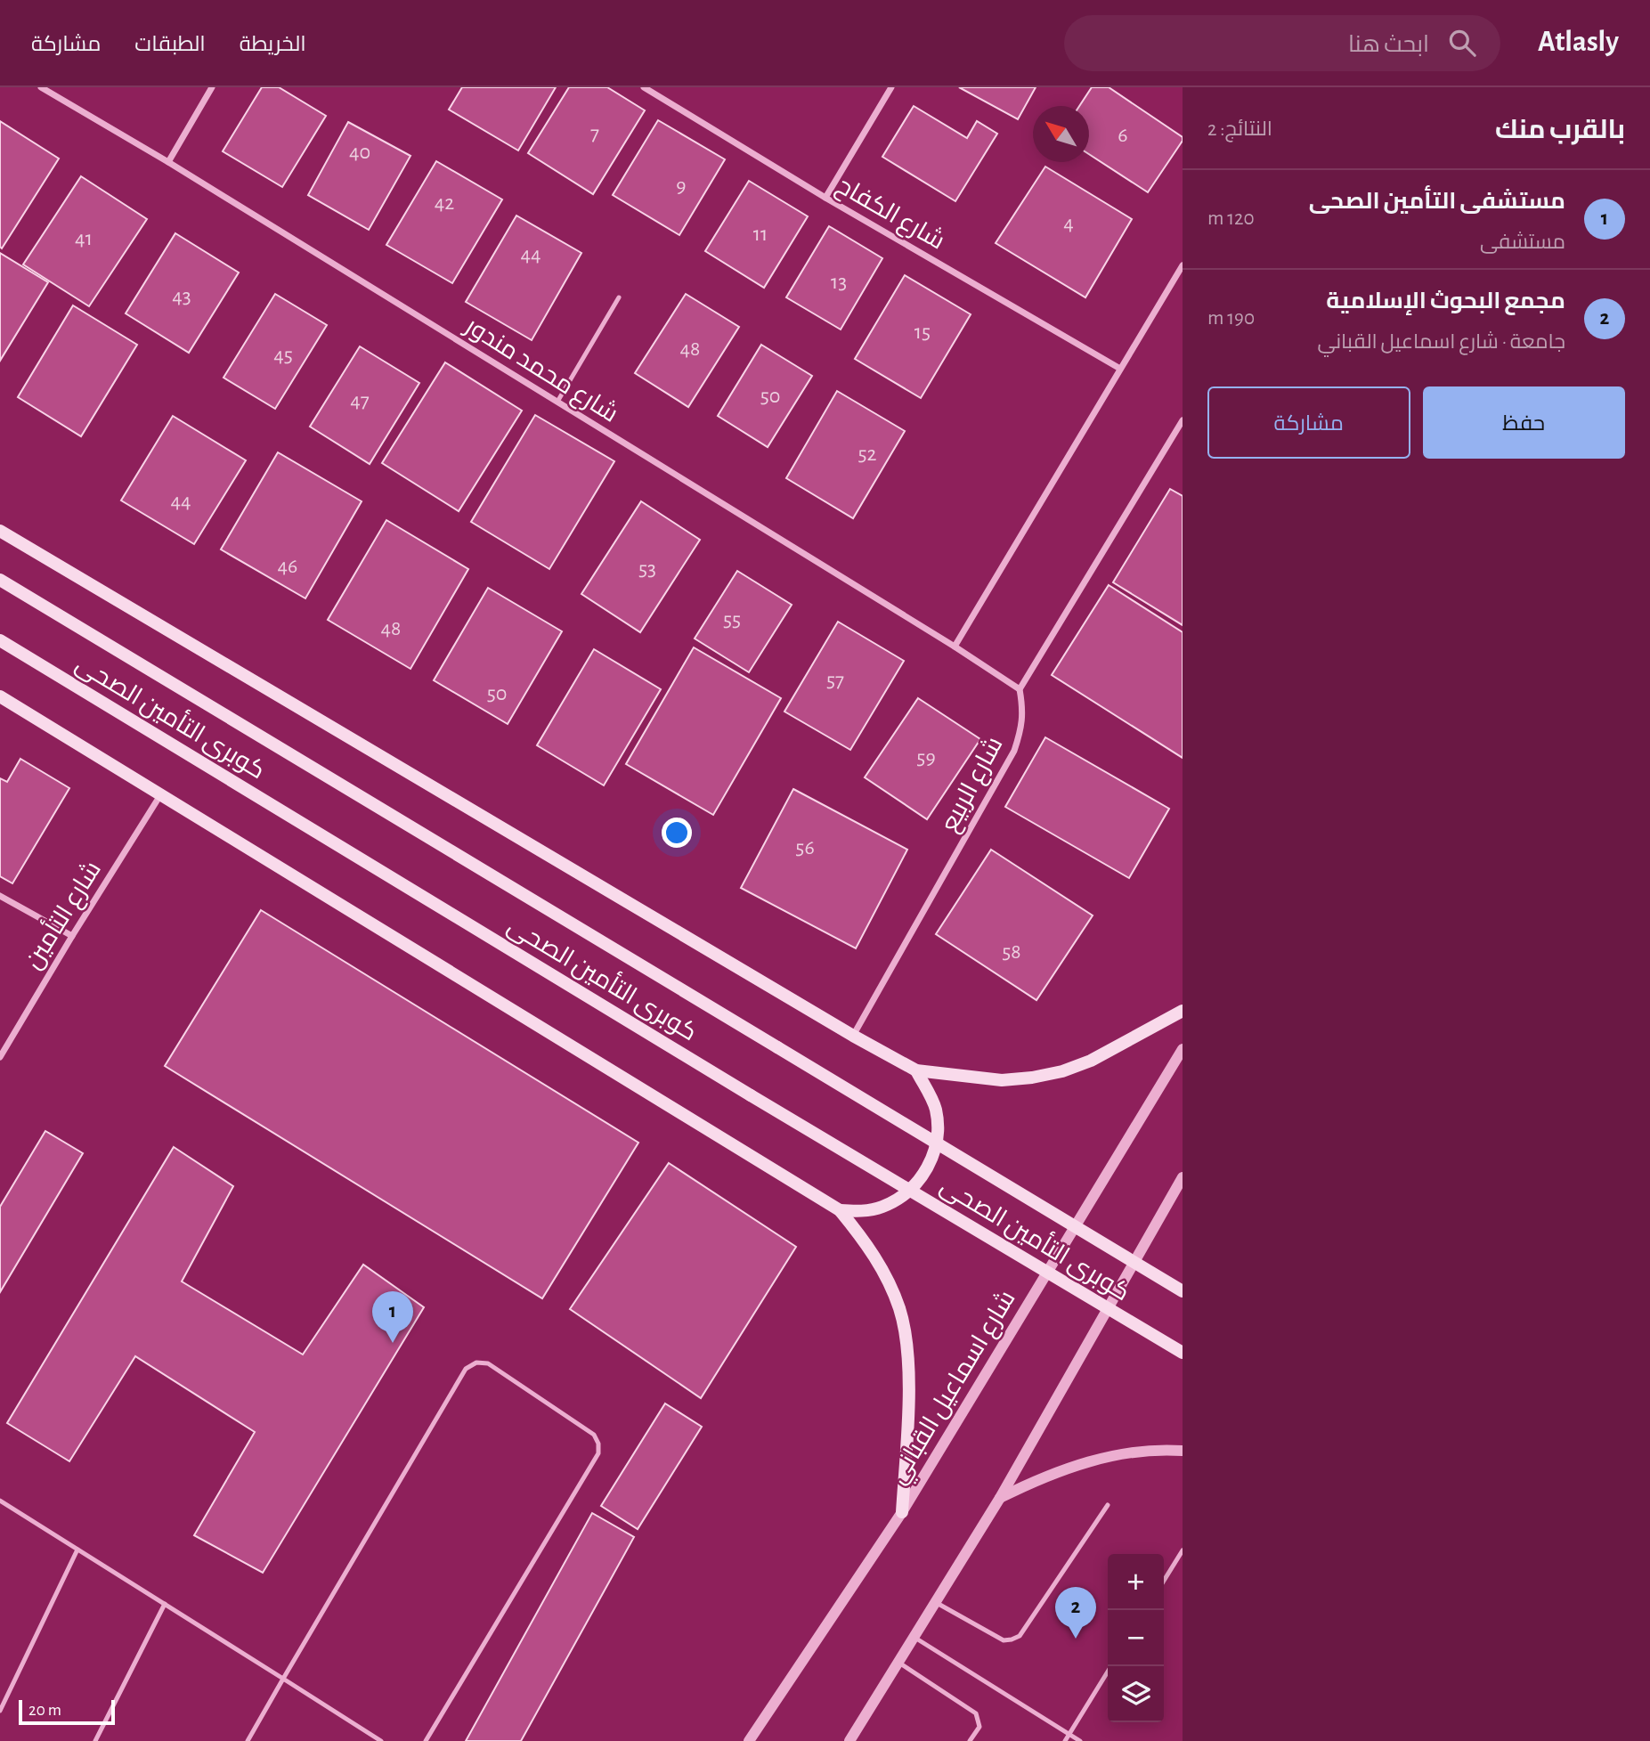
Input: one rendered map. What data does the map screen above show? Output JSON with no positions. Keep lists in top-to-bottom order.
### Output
{
  "streets": {
    "main road": ["كوبرى التأمين الصحى"],
    "street": [
      "شارع الكفاح",
      "شارع محمد مندور",
      "شارع الربيع",
      "شارع التأمين",
      "شارع اسماعيل القباني"
    ]
  },
  "crossings": [
    ["شارع محمد مندور", "شارع الربيع"]
  ],
  "house_numbers": [
    "7",
    "6",
    "40",
    "9",
    "42",
    "4",
    "11",
    "41",
    "44",
    "13",
    "43",
    "15",
    "48",
    "45",
    "50",
    "47",
    "52",
    "44",
    "46",
    "53",
    "55",
    "48",
    "57",
    "50",
    "59",
    "56",
    "58"
  ],
  "scale_bar": "20 m",
  "north": "top left",
  "page": {
    "header": "Atlasly",
    "search": "ابحث هنا",
    "nav": ["الخريطة", "الطبقات", "مشاركة"],
    "heading": ["بالقرب منك", "النتائج: 2"],
    "list": [
      {
        "mark": "1",
        "name": "مستشفى التأمين الصحى",
        "note": "مستشفى",
        "value": "120 m"
      },
      {
        "mark": "2",
        "name": "مجمع البحوث الإسلامية",
        "note": "جامعة · شارع اسماعيل القباني",
        "value": "190 m"
      }
    ],
    "buttons": ["حفظ", "مشاركة"],
    "pins": ["1", "2"],
    "map_buttons": ["+", "−"],
    "scale": "20 m"
  }
}
